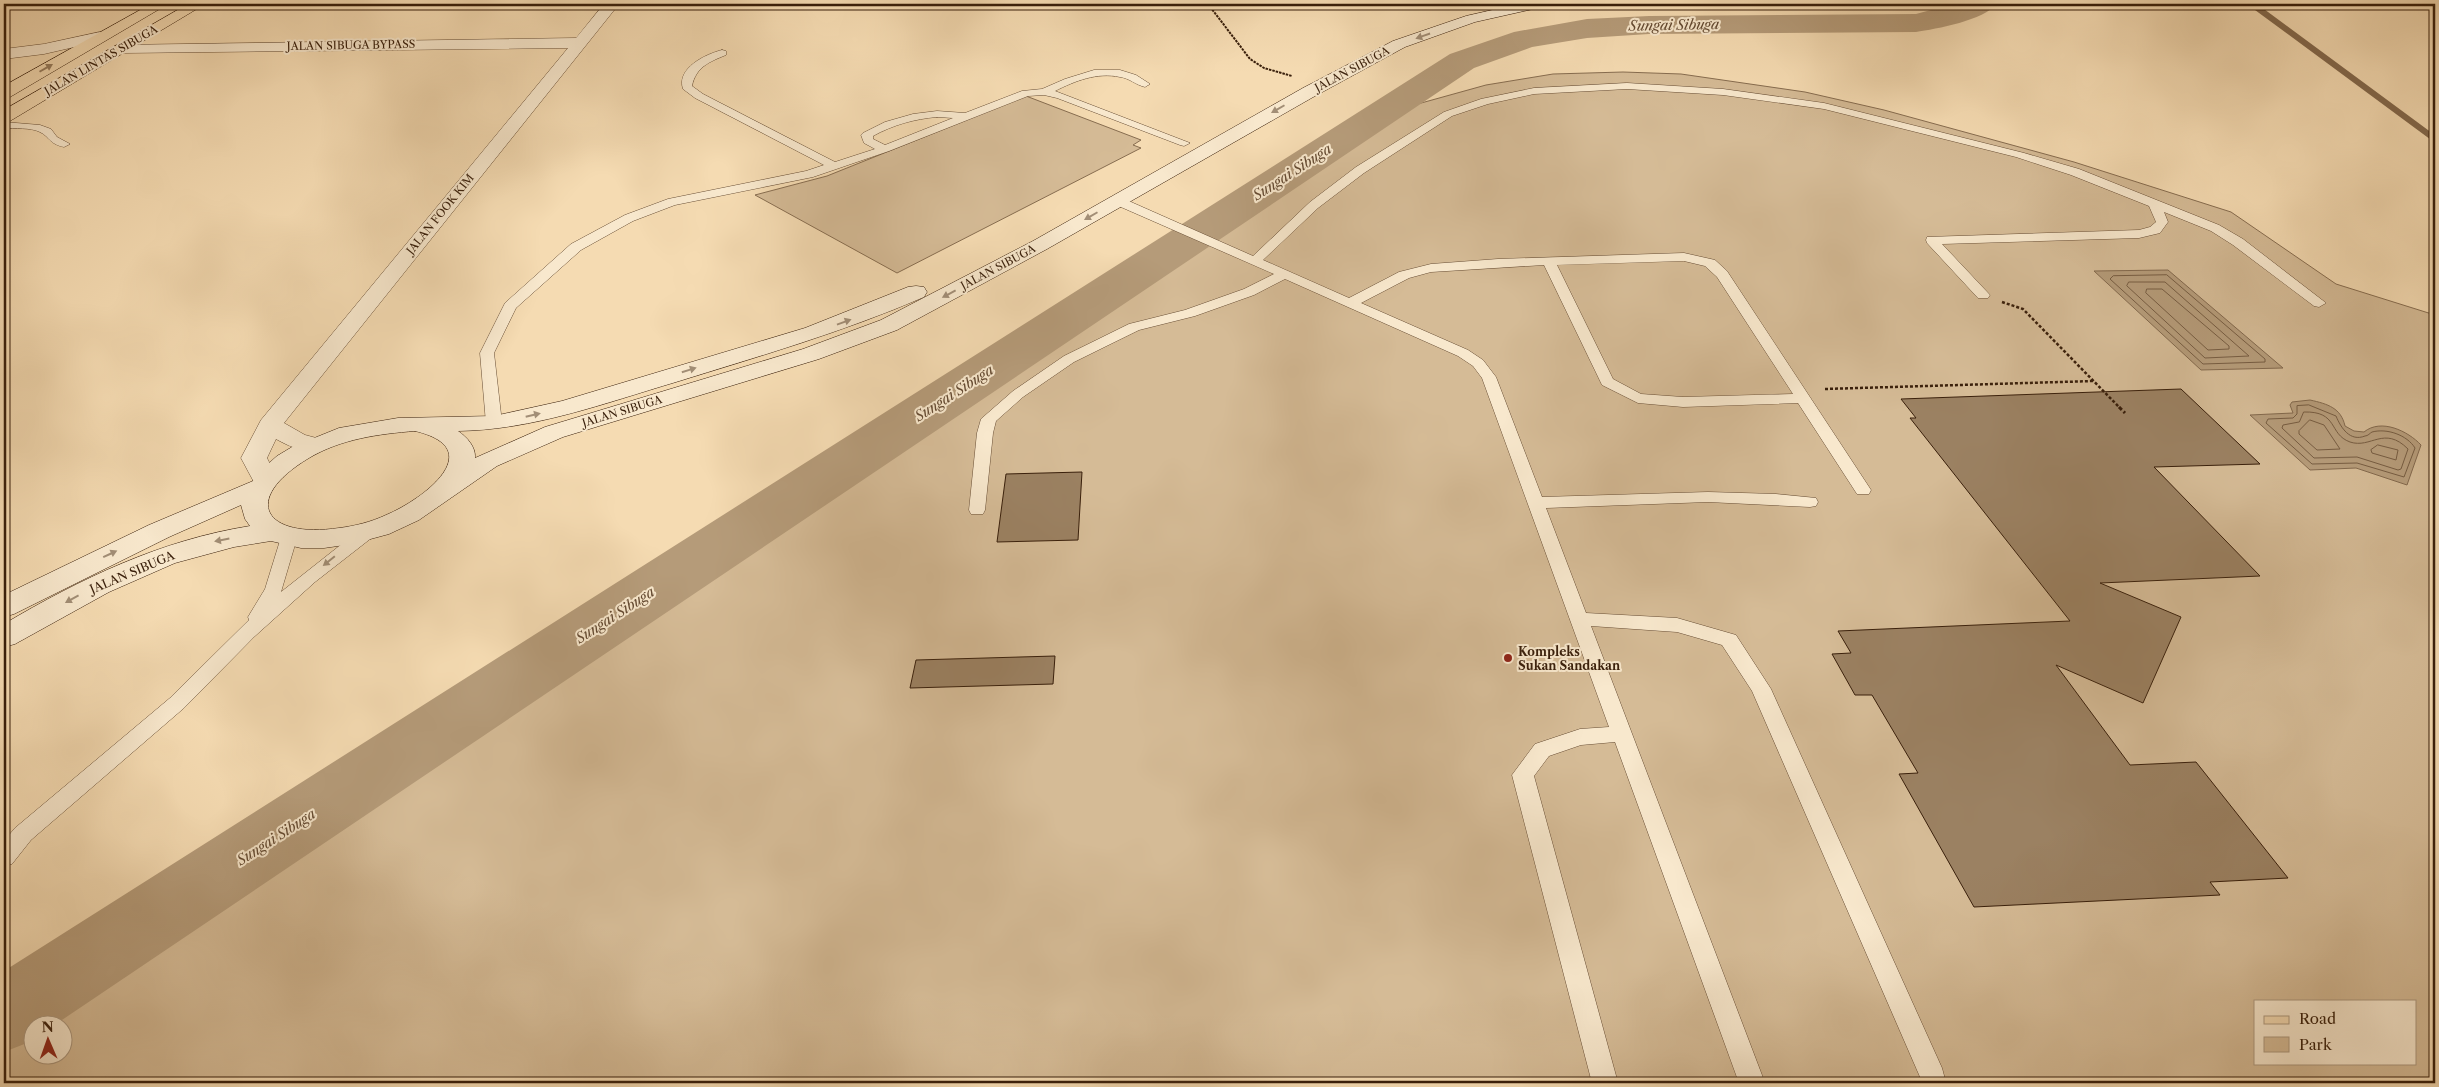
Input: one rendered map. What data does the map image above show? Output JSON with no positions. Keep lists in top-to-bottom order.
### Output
{
  "streets": {
    "main road": [
      "JALAN SIBUGA BYPASS",
      "JALAN LINTAS SIBUGA",
      "JALAN SIBUGA",
      "JALAN FOOK KIM"
    ]
  },
  "crossings": [
    ["JALAN SIBUGA BYPASS", "JALAN LINTAS SIBUGA"],
    ["JALAN SIBUGA BYPASS", "JALAN FOOK KIM"],
    ["JALAN SIBUGA", "JALAN FOOK KIM"]
  ],
  "water": ["Sungai Sibuga"],
  "places": ["Kompleks Sukan Sandakan"],
  "legend": ["Road", "Park"],
  "north": "top"
}
